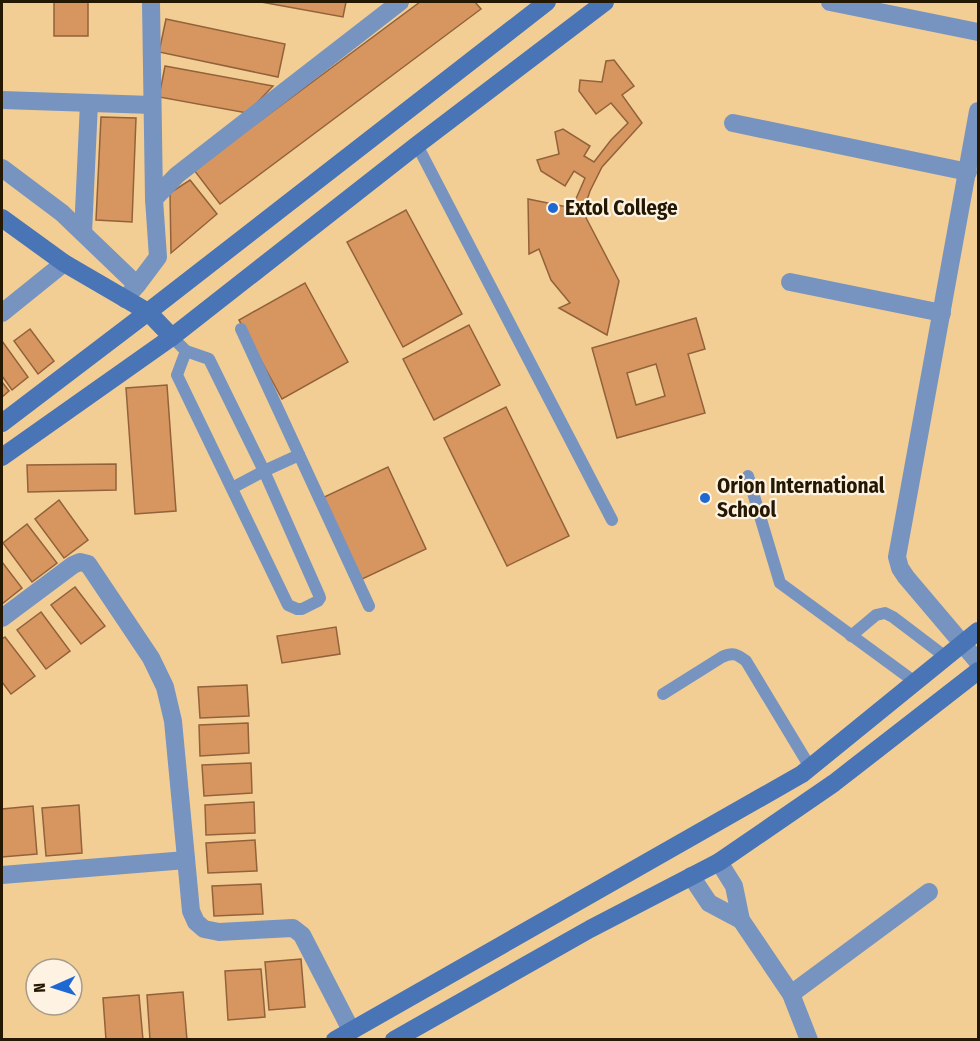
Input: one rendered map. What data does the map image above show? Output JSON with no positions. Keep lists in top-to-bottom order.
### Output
{
  "places": ["Extol College", "Orion International School"],
  "north": "left"
}
